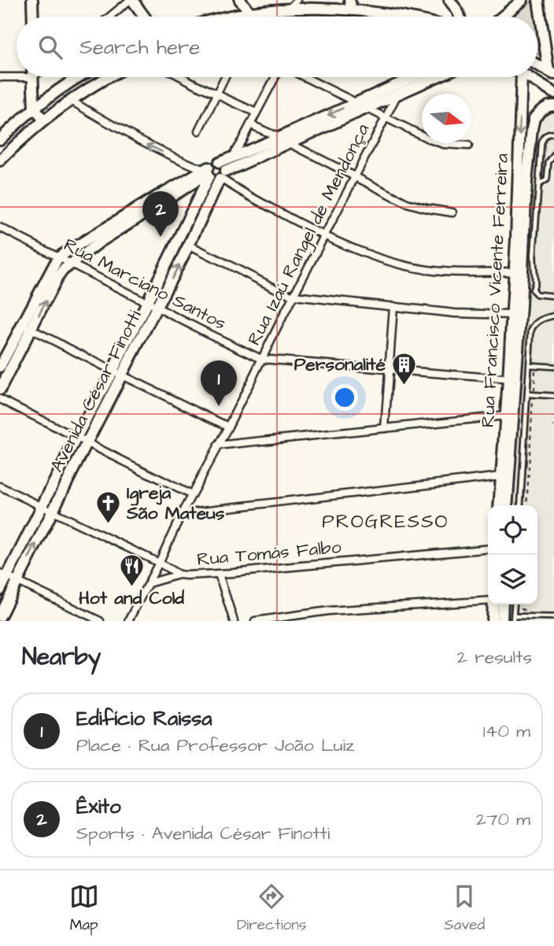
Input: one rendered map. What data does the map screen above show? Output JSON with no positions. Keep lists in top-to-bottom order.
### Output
{
  "streets": {
    "main road": ["Rua Francisco Vicente Ferreira", "Avenida César Finotti"],
    "street": ["Rua Izaú Rangel de Mendonça", "Rua Marciano Santos", "Rua Tomás Falbo"]
  },
  "crossings": [
    ["Rua Izaú Rangel de Mendonça", "Rua Marciano Santos"],
    ["Rua Izaú Rangel de Mendonça", "Rua Tomás Falbo"],
    ["Rua Marciano Santos", "Rua Francisco Vicente Ferreira"],
    ["Rua Marciano Santos", "Avenida César Finotti"]
  ],
  "districts": ["PROGRESSO"],
  "places": {
    "building": ["Personalité"],
    "church": ["Igreja São Mateus"],
    "restaurant": ["Hot and Cold"]
  },
  "north": "right",
  "page": {
    "search": "Search here",
    "pins": ["2", "1"],
    "heading": ["Nearby", "2 results"],
    "list": [
      {
        "mark": "1",
        "name": "Edifício Raissa",
        "note": "Place · Rua Professor João Luiz",
        "value": "140 m"
      },
      {
        "mark": "2",
        "name": "Êxito",
        "note": "Sports · Avenida César Finotti",
        "value": "270 m"
      }
    ],
    "nav": ["Map", "Directions", "Saved"]
  }
}
